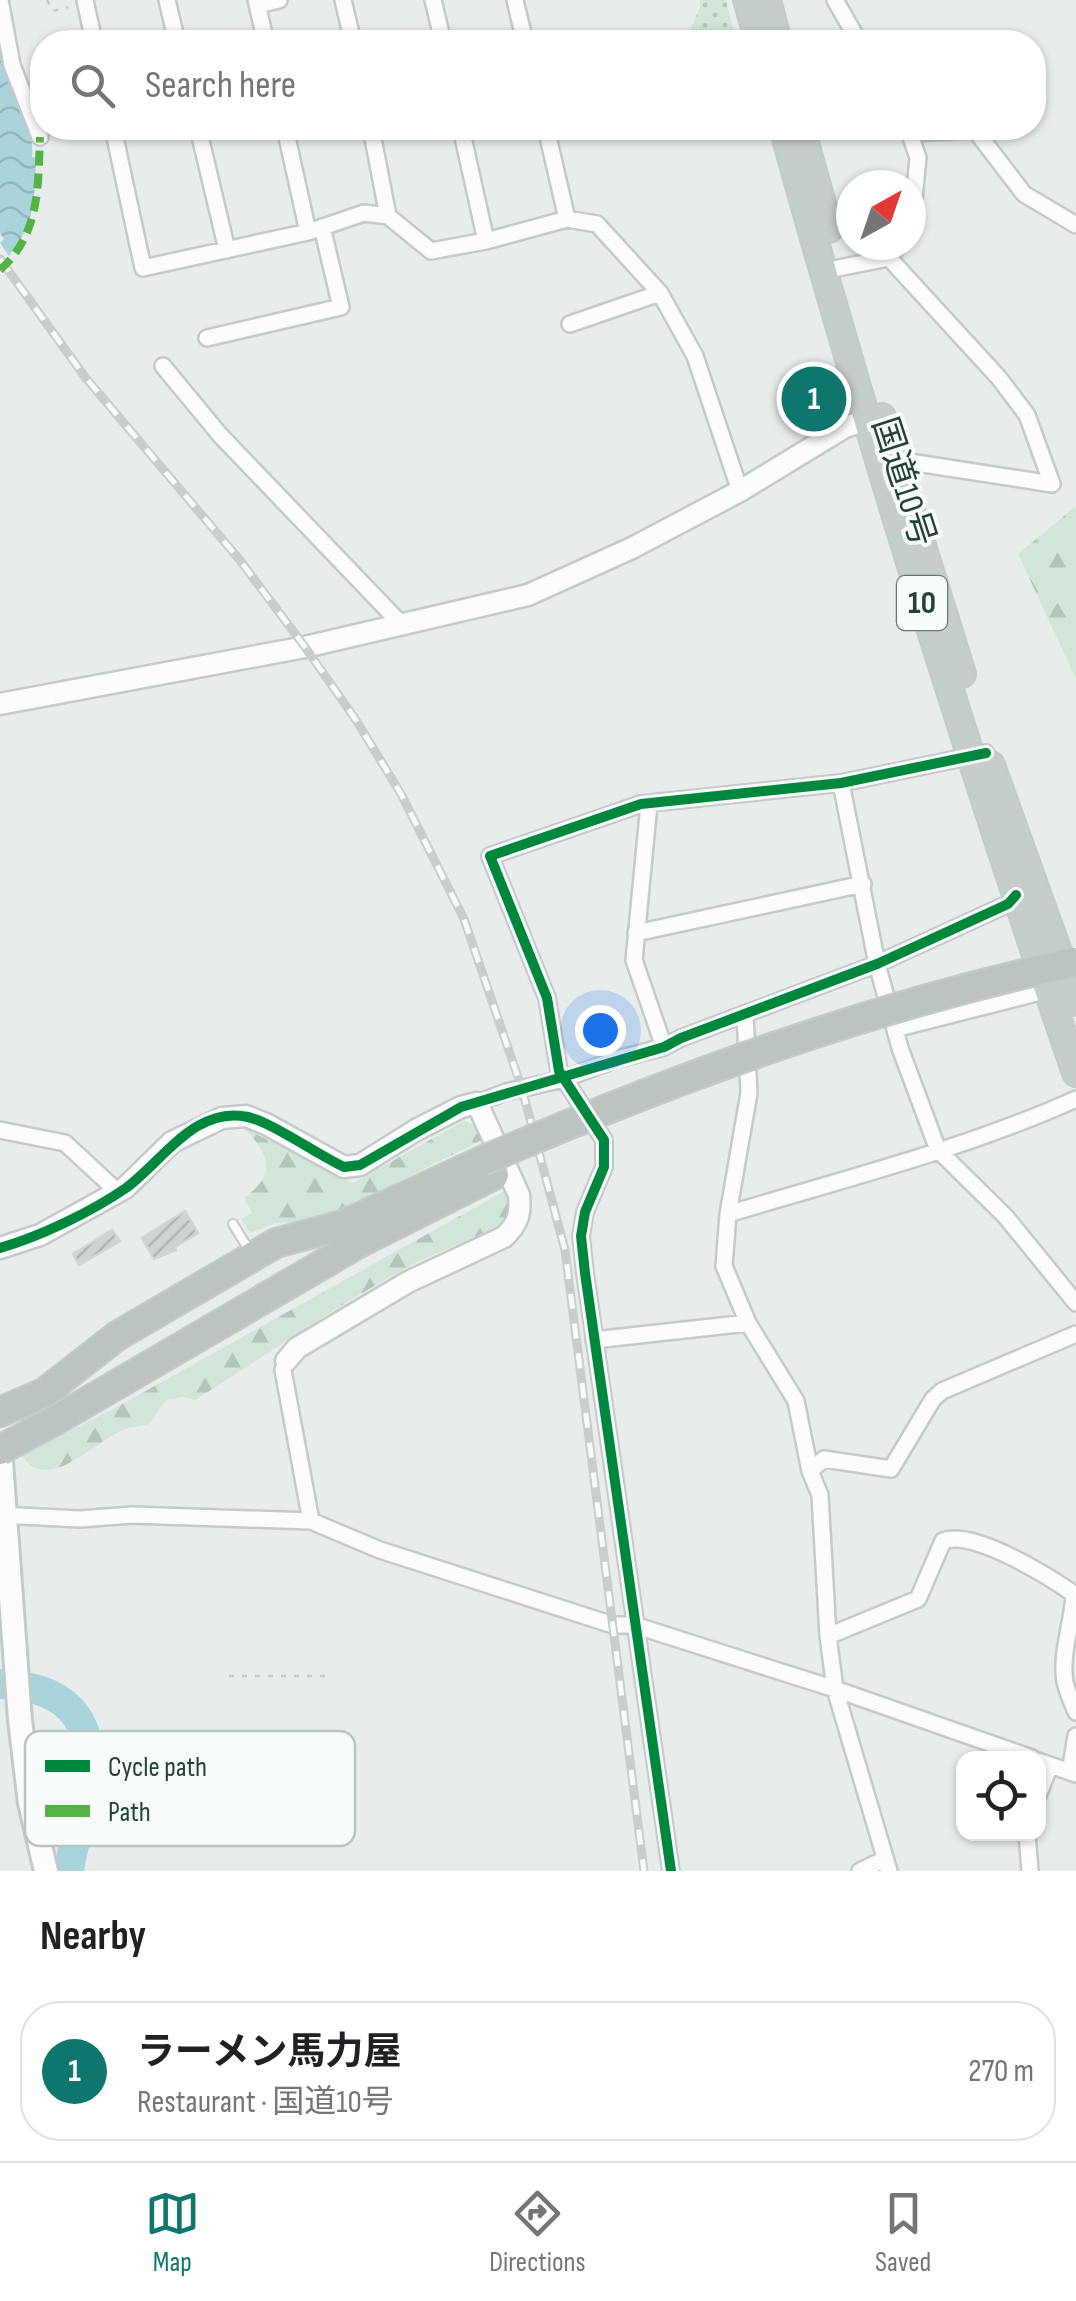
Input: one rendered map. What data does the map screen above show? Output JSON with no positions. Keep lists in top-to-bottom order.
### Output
{
  "streets": {
    "highway": ["国道10号", "10"]
  },
  "legend": ["Cycle path", "Path"],
  "north": "top right",
  "page": {
    "search": "Search here",
    "pins": "1",
    "heading": "Nearby",
    "list": [
      {
        "mark": "1",
        "name": "ラーメン馬力屋",
        "note": "Restaurant · 国道10号",
        "value": "270 m"
      }
    ],
    "nav": ["Map", "Directions", "Saved"]
  }
}
